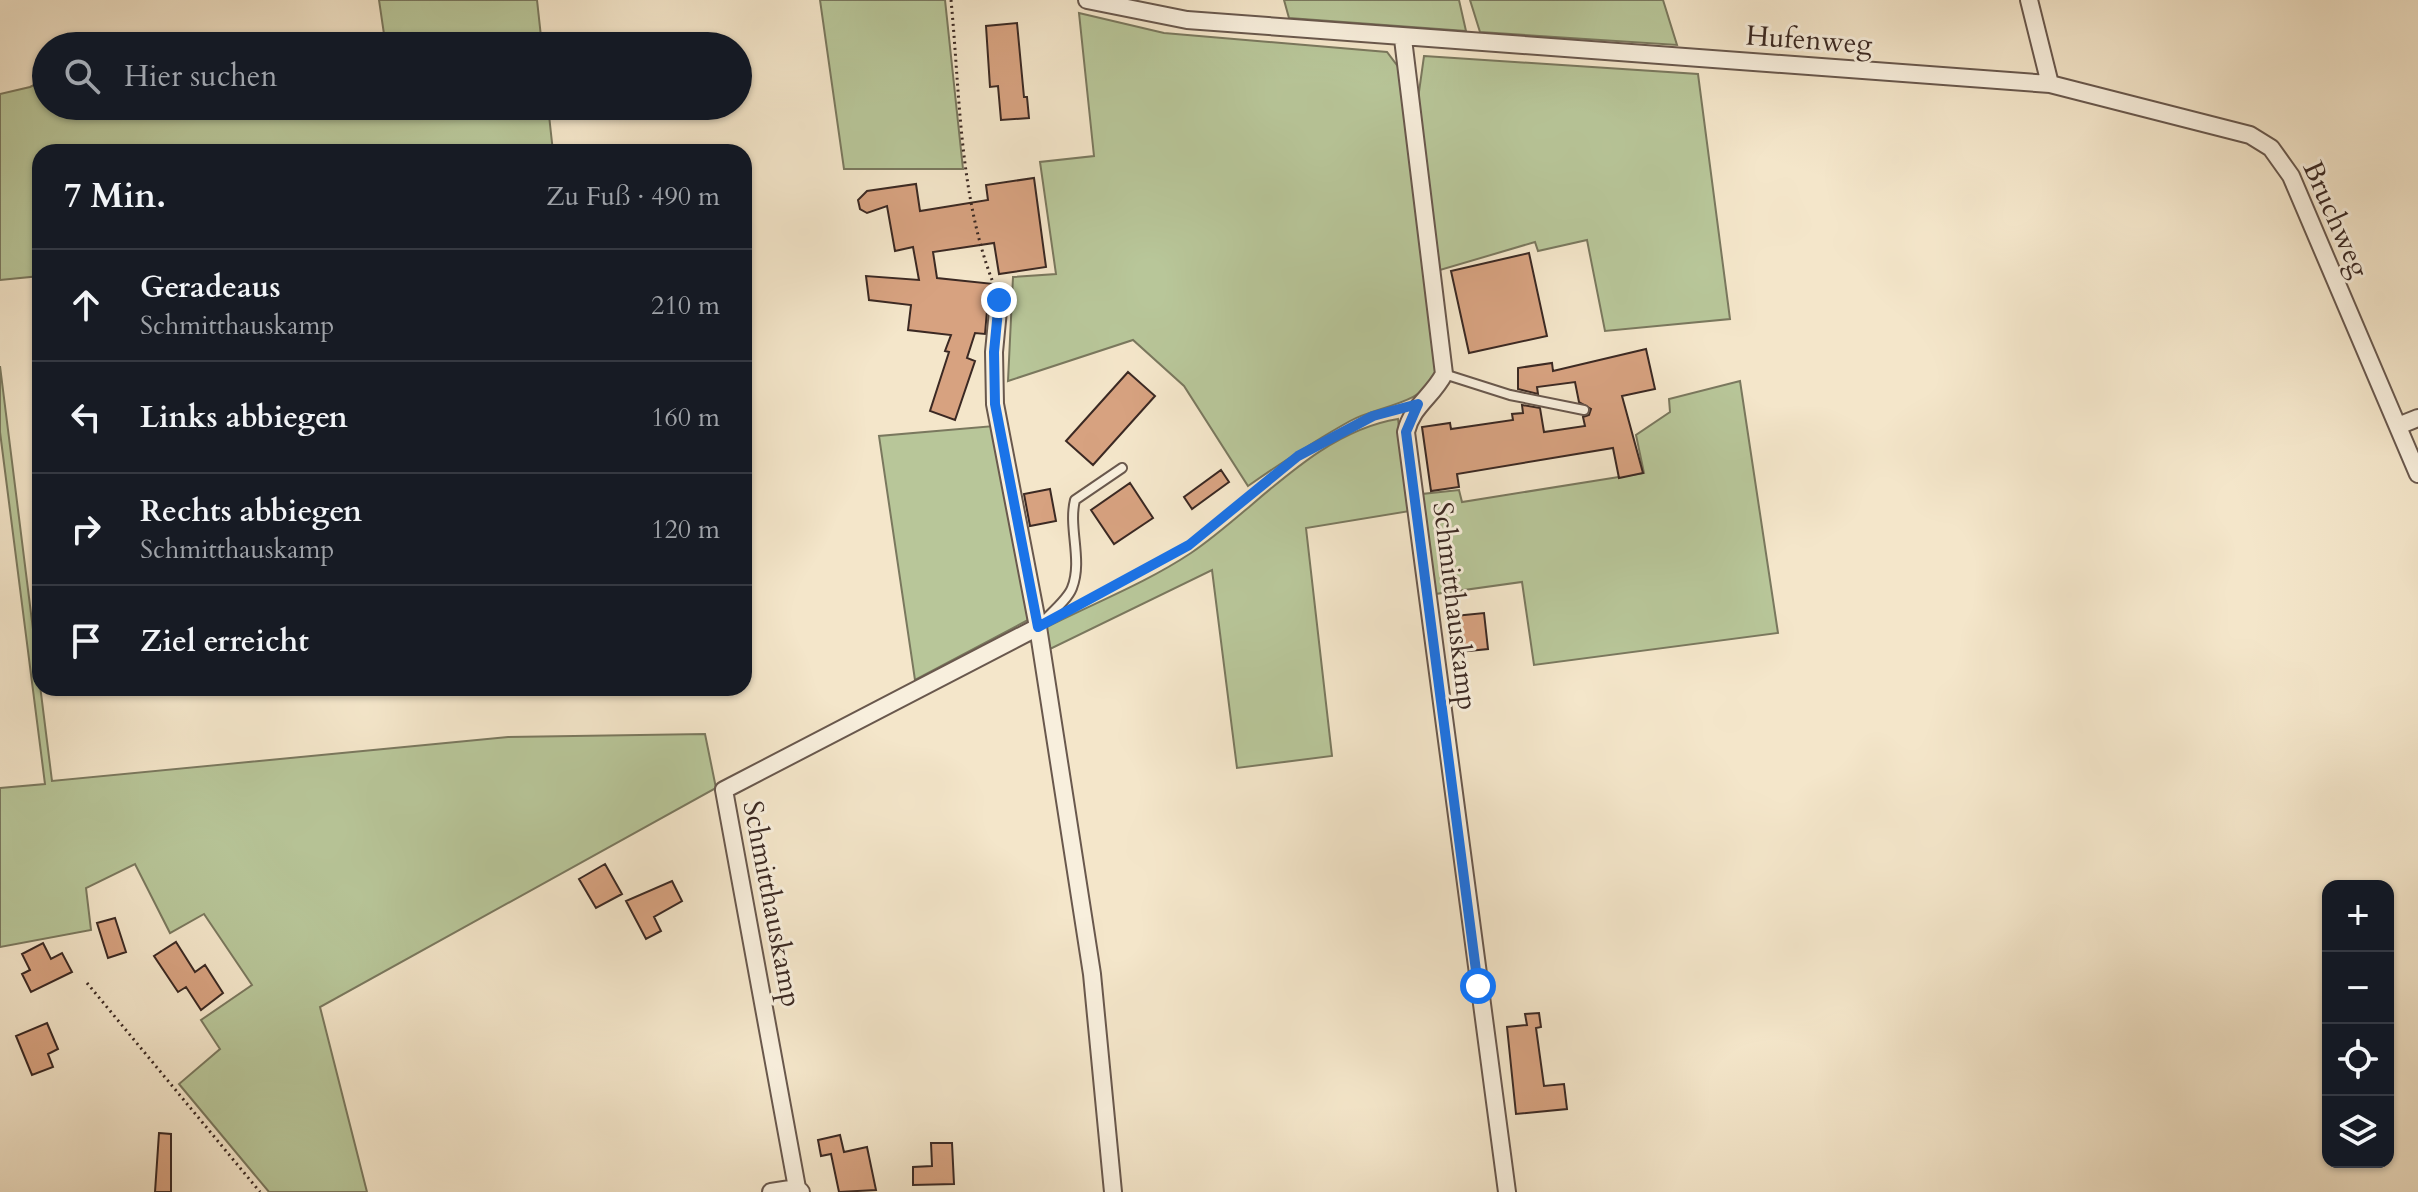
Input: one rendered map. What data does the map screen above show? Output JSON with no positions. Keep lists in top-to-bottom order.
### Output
{
  "streets": {
    "street": ["Hufenweg", "Bruchweg", "Schmitthauskamp"]
  },
  "crossings": [
    ["Hufenweg", "Bruchweg"]
  ],
  "page": {
    "search": "Hier suchen",
    "heading": ["7 Min.", "Zu Fuß · 490 m"],
    "list": [
      ["Geradeaus", "Schmitthauskamp", "210 m"],
      ["Links abbiegen", "160 m"],
      ["Rechts abbiegen", "Schmitthauskamp", "120 m"],
      "Ziel erreicht"
    ],
    "map_buttons": ["+", "−"]
  }
}
